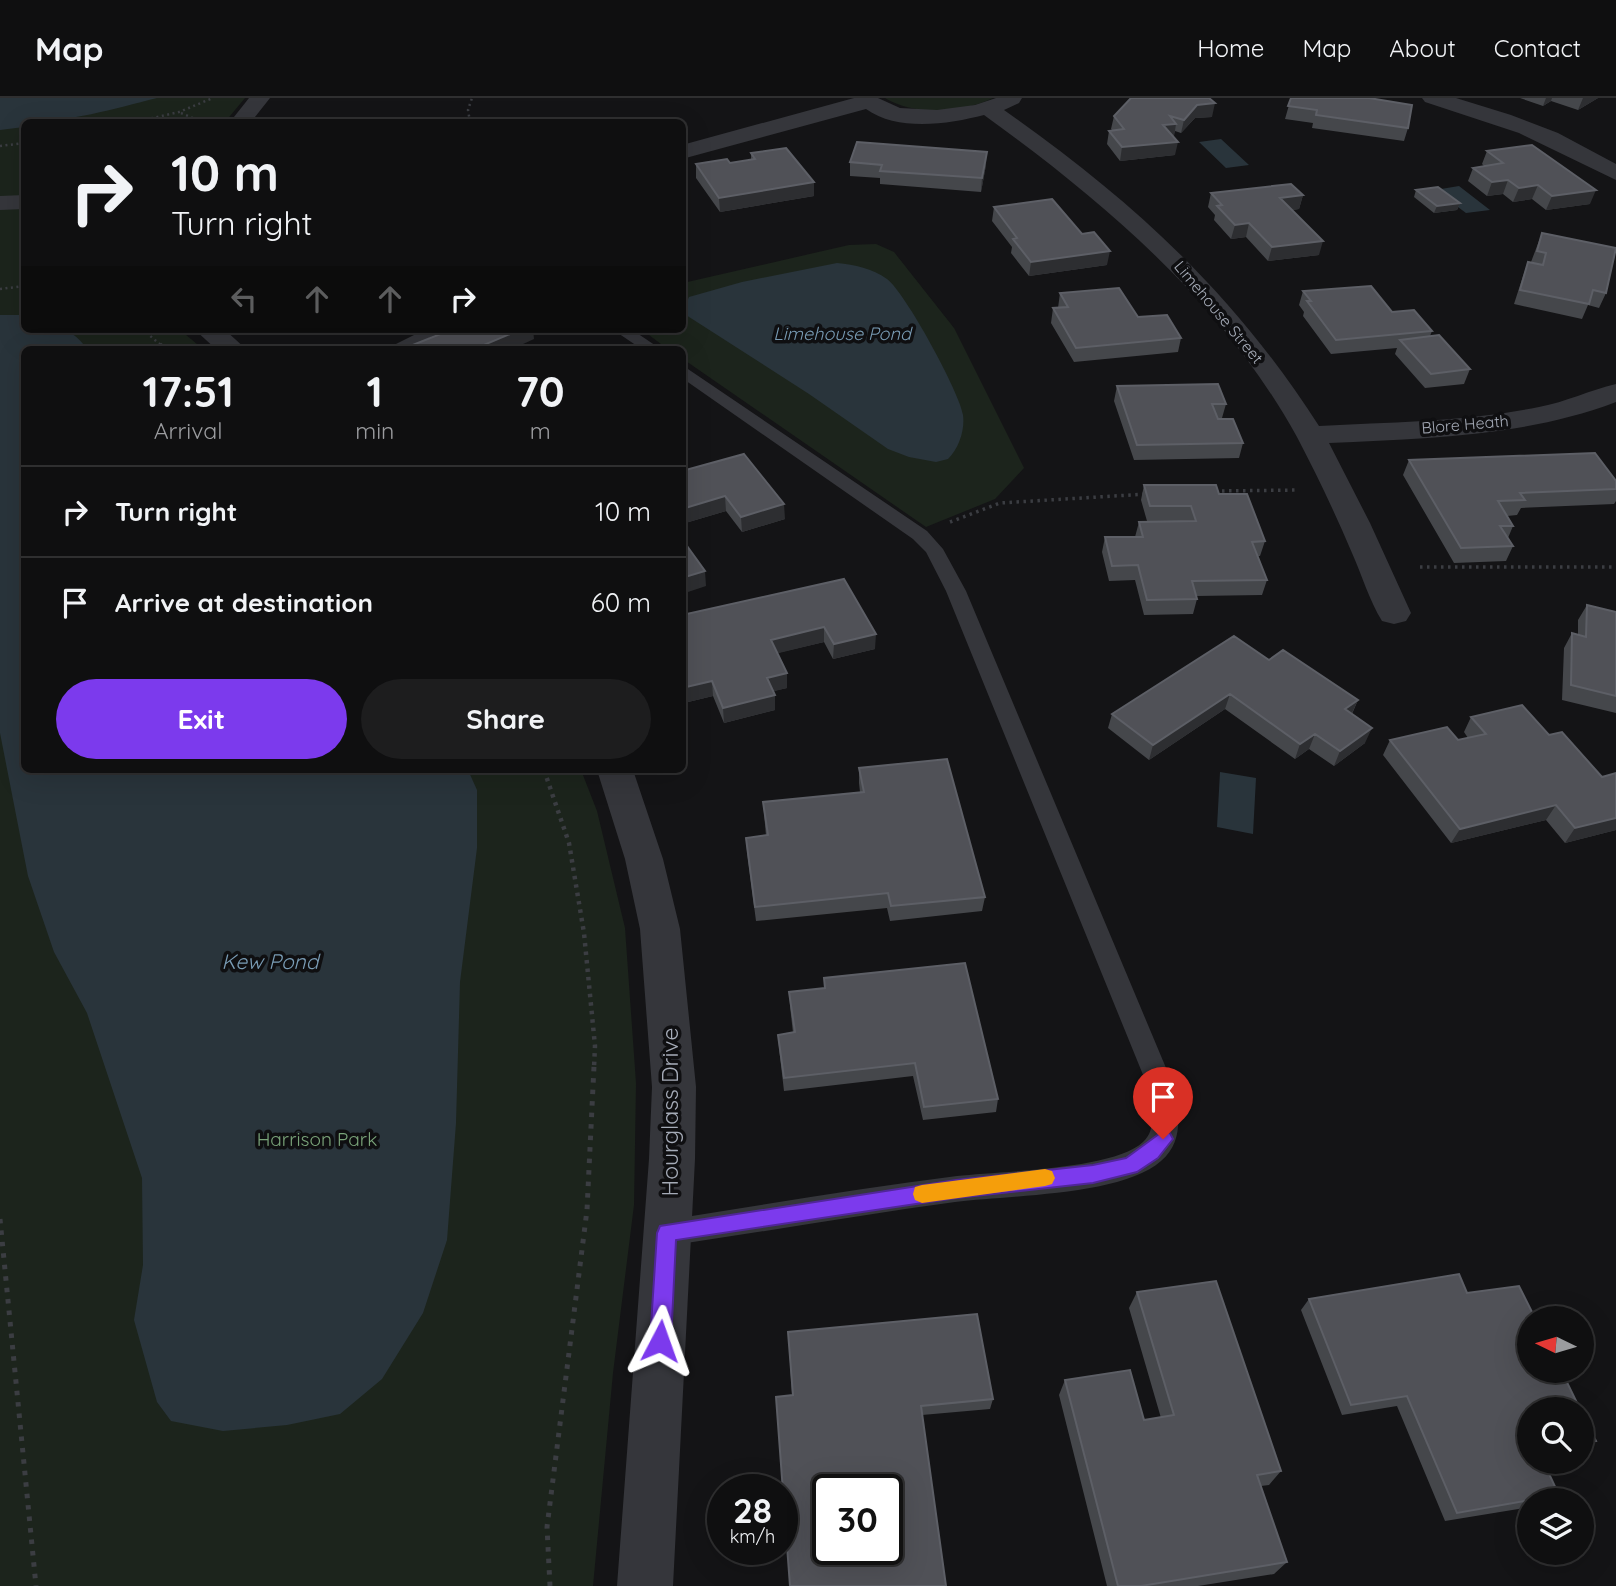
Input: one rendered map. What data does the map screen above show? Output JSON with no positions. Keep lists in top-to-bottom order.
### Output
{
  "streets": {
    "street": ["Limehouse Street", "Blore Heath", "Hourglass Drive"]
  },
  "crossings": [
    ["Limehouse Street", "Blore Heath"]
  ],
  "water": ["Limehouse Pond", "Kew Pond"],
  "parks": ["Harrison Park"],
  "north": "left",
  "page": {
    "header": "Map",
    "nav": [
      "Home",
      "Map",
      "About",
      "Contact"
    ],
    "turn": ["10 m", "Turn right"],
    "eta": [
      "17:51",
      "Arrival",
      "1",
      "min",
      "70",
      "m"
    ],
    "list": [
      {
        "name": "Turn right",
        "value": "10 m"
      },
      {
        "name": "Arrive at destination",
        "value": "60 m"
      }
    ],
    "buttons": ["Exit", "Share"],
    "speed": "28 km/h",
    "limit": "30"
  }
}
